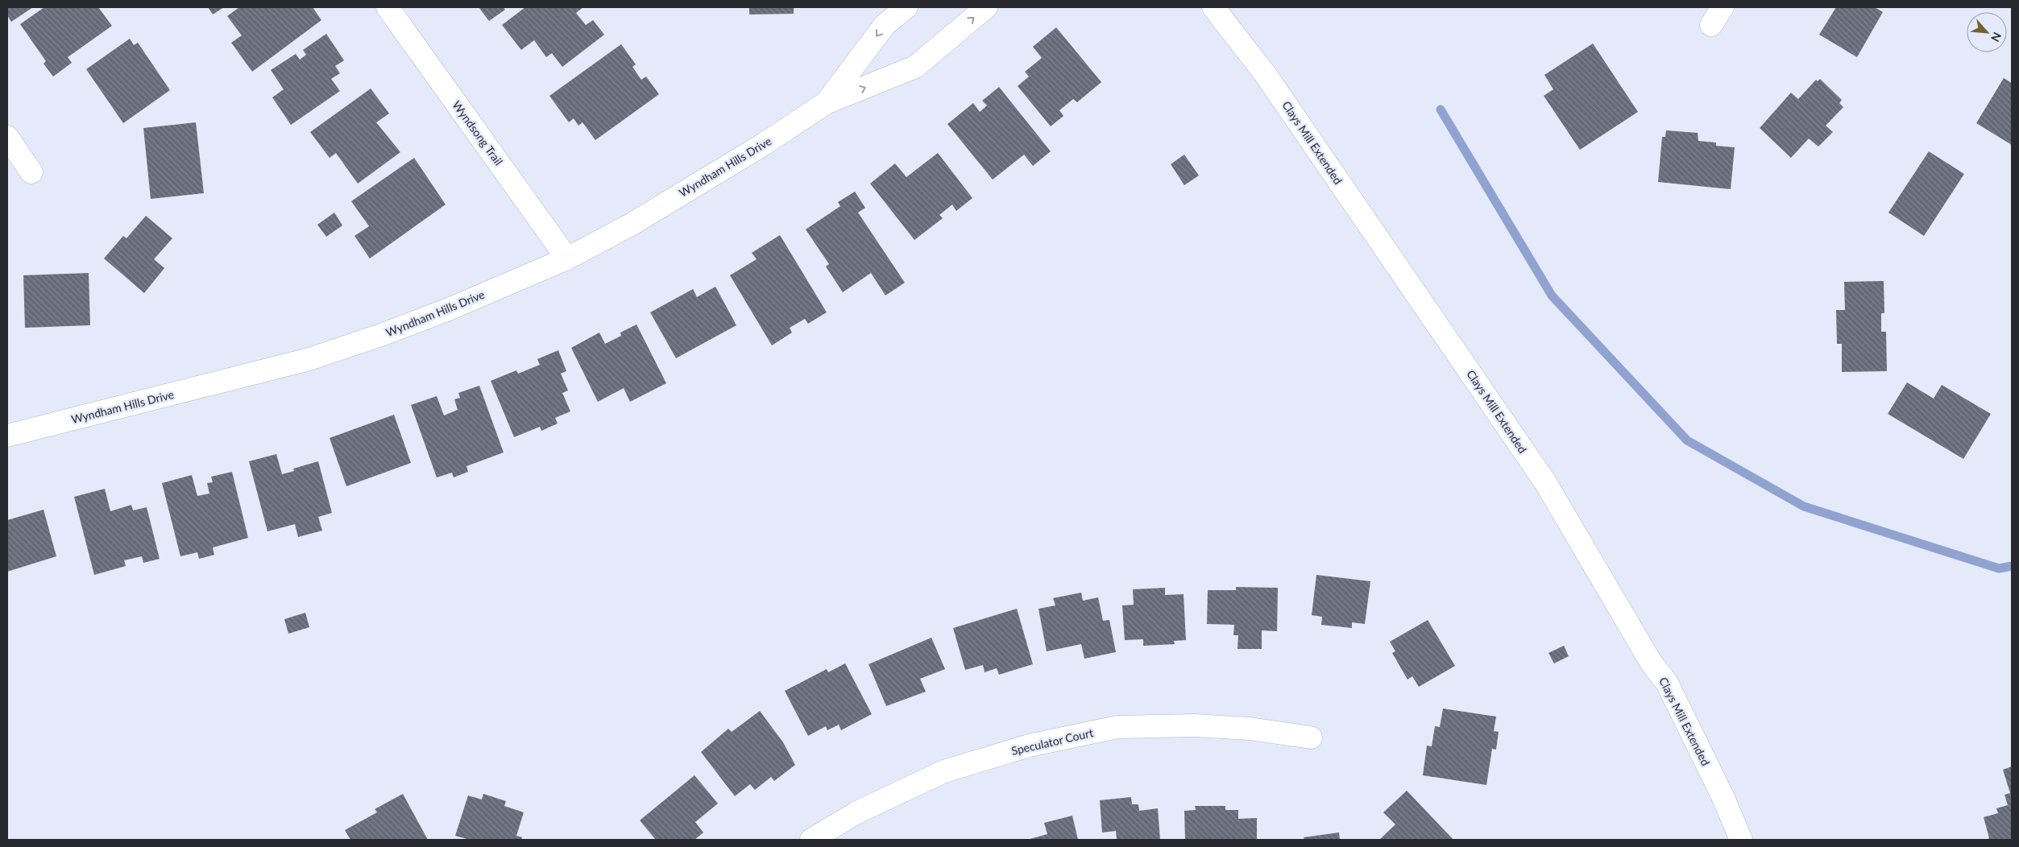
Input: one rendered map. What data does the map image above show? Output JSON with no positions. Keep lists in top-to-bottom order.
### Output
{
  "streets": {
    "street": [
      "Wyndsong Trail",
      "Clays Mill Extended",
      "Wyndham Hills Drive",
      "Speculator Court"
    ]
  },
  "crossings": [
    ["Wyndsong Trail", "Wyndham Hills Drive"]
  ],
  "north": "bottom right"
}
